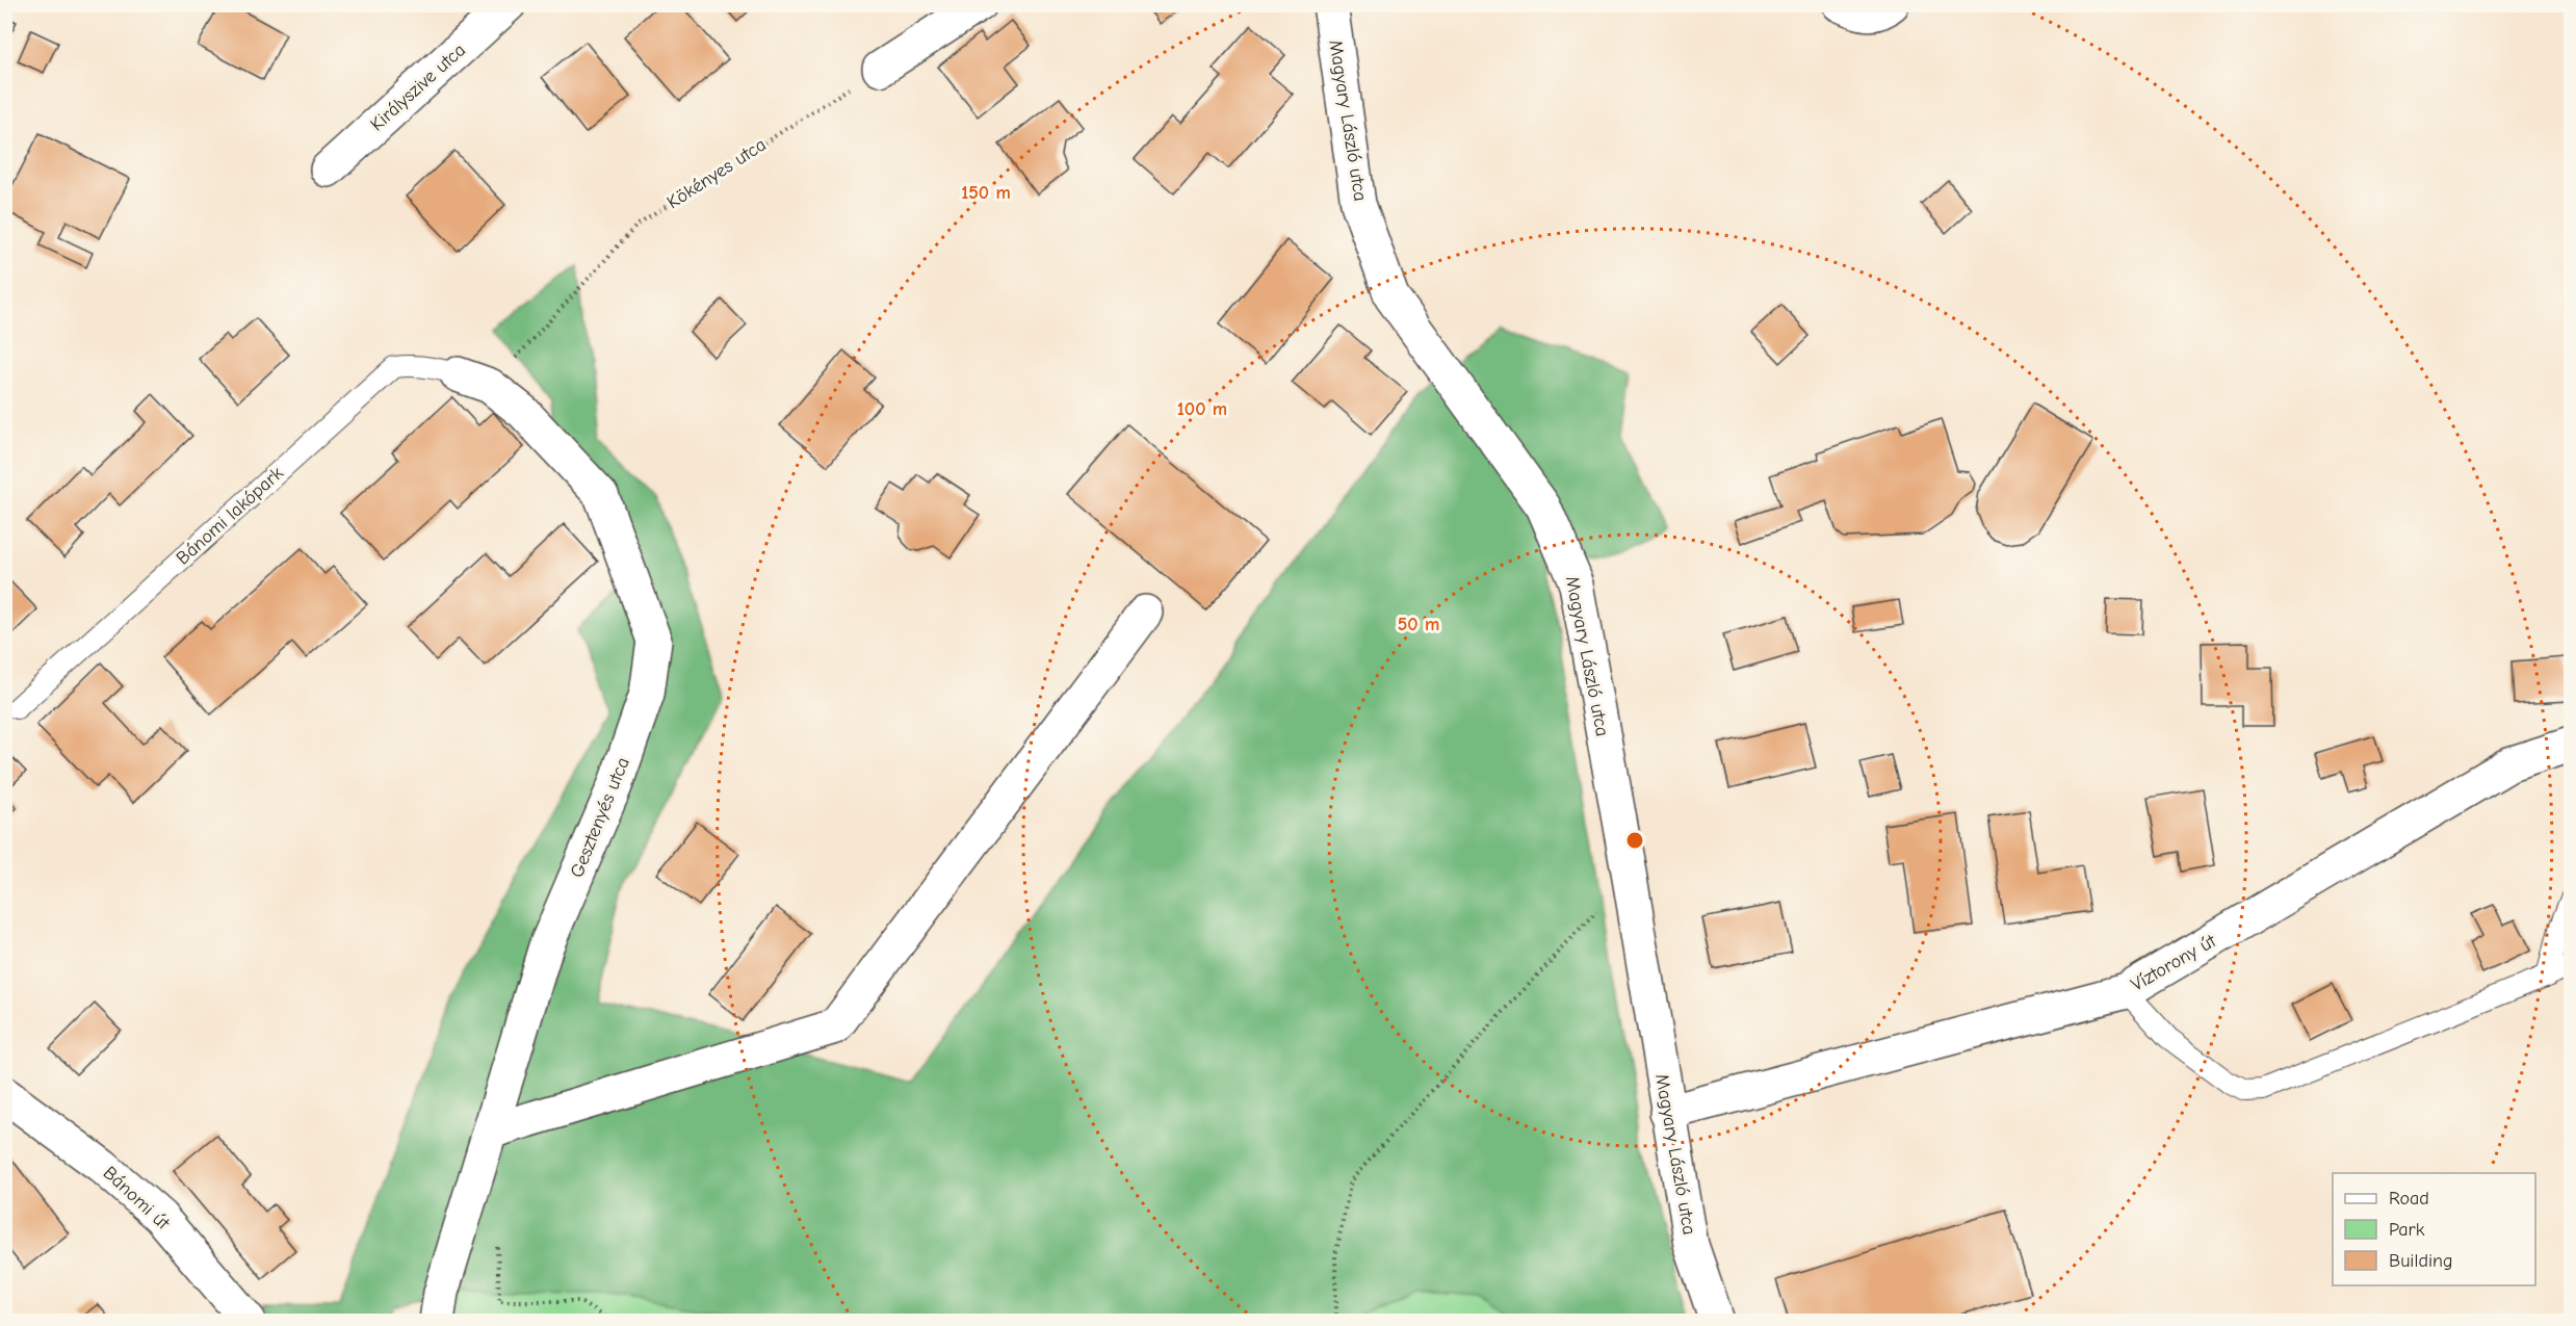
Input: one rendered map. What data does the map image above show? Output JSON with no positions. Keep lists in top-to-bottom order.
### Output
{
  "streets": {
    "street": [
      "Királyszive utca",
      "Magyary László utca",
      "Gesztenyés utca",
      "Víztorony út",
      "Bánomi út"
    ],
    "lane": ["Bánomi lakópark"],
    "path": ["Kökényes utca"]
  },
  "crossings": [
    ["Magyary László utca", "Víztorony út"],
    ["Kökényes utca", "Gesztenyés utca"],
    ["Bánomi lakópark", "Gesztenyés utca"]
  ],
  "legend": ["Road", "Park", "Building"],
  "rings": ["150 m", "100 m", "50 m"]
}
